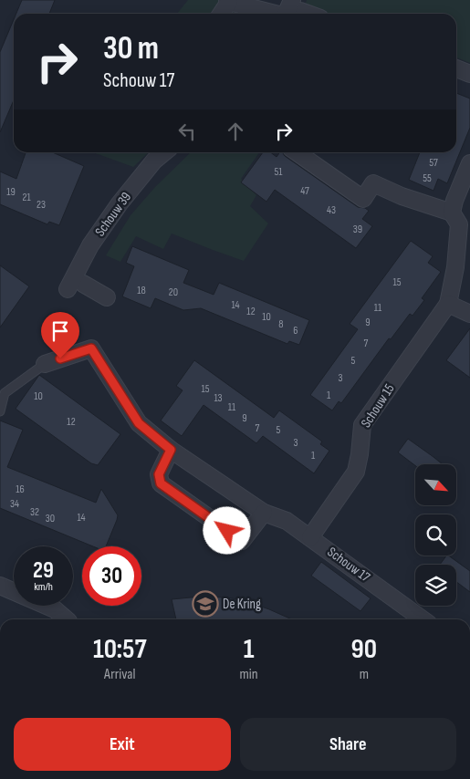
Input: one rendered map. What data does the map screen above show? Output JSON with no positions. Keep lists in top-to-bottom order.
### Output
{
  "streets": {
    "street": ["Schouw 39", "Schouw 15", "Schouw 17"]
  },
  "crossings": [
    ["Schouw 15", "Schouw 17"]
  ],
  "places": {
    "school or university": ["De Kring"]
  },
  "house_numbers": [
    "57",
    "51",
    "55",
    "47",
    "19",
    "21",
    "23",
    "43",
    "39",
    "15",
    "18",
    "20",
    "14",
    "11",
    "12",
    "10",
    "9",
    "8",
    "6",
    "7",
    "5",
    "3",
    "15",
    "1",
    "10",
    "13",
    "11",
    "9",
    "12",
    "7",
    "5",
    "3",
    "1",
    "16",
    "34",
    "32",
    "14",
    "30"
  ],
  "north": "bottom right",
  "page": {
    "turn": ["30 m", "Schouw 17"],
    "speed": "29 km/h",
    "limit": "30",
    "eta": [
      "10:57",
      "Arrival",
      "1",
      "min",
      "90",
      "m"
    ],
    "buttons": ["Exit", "Share"]
  }
}
